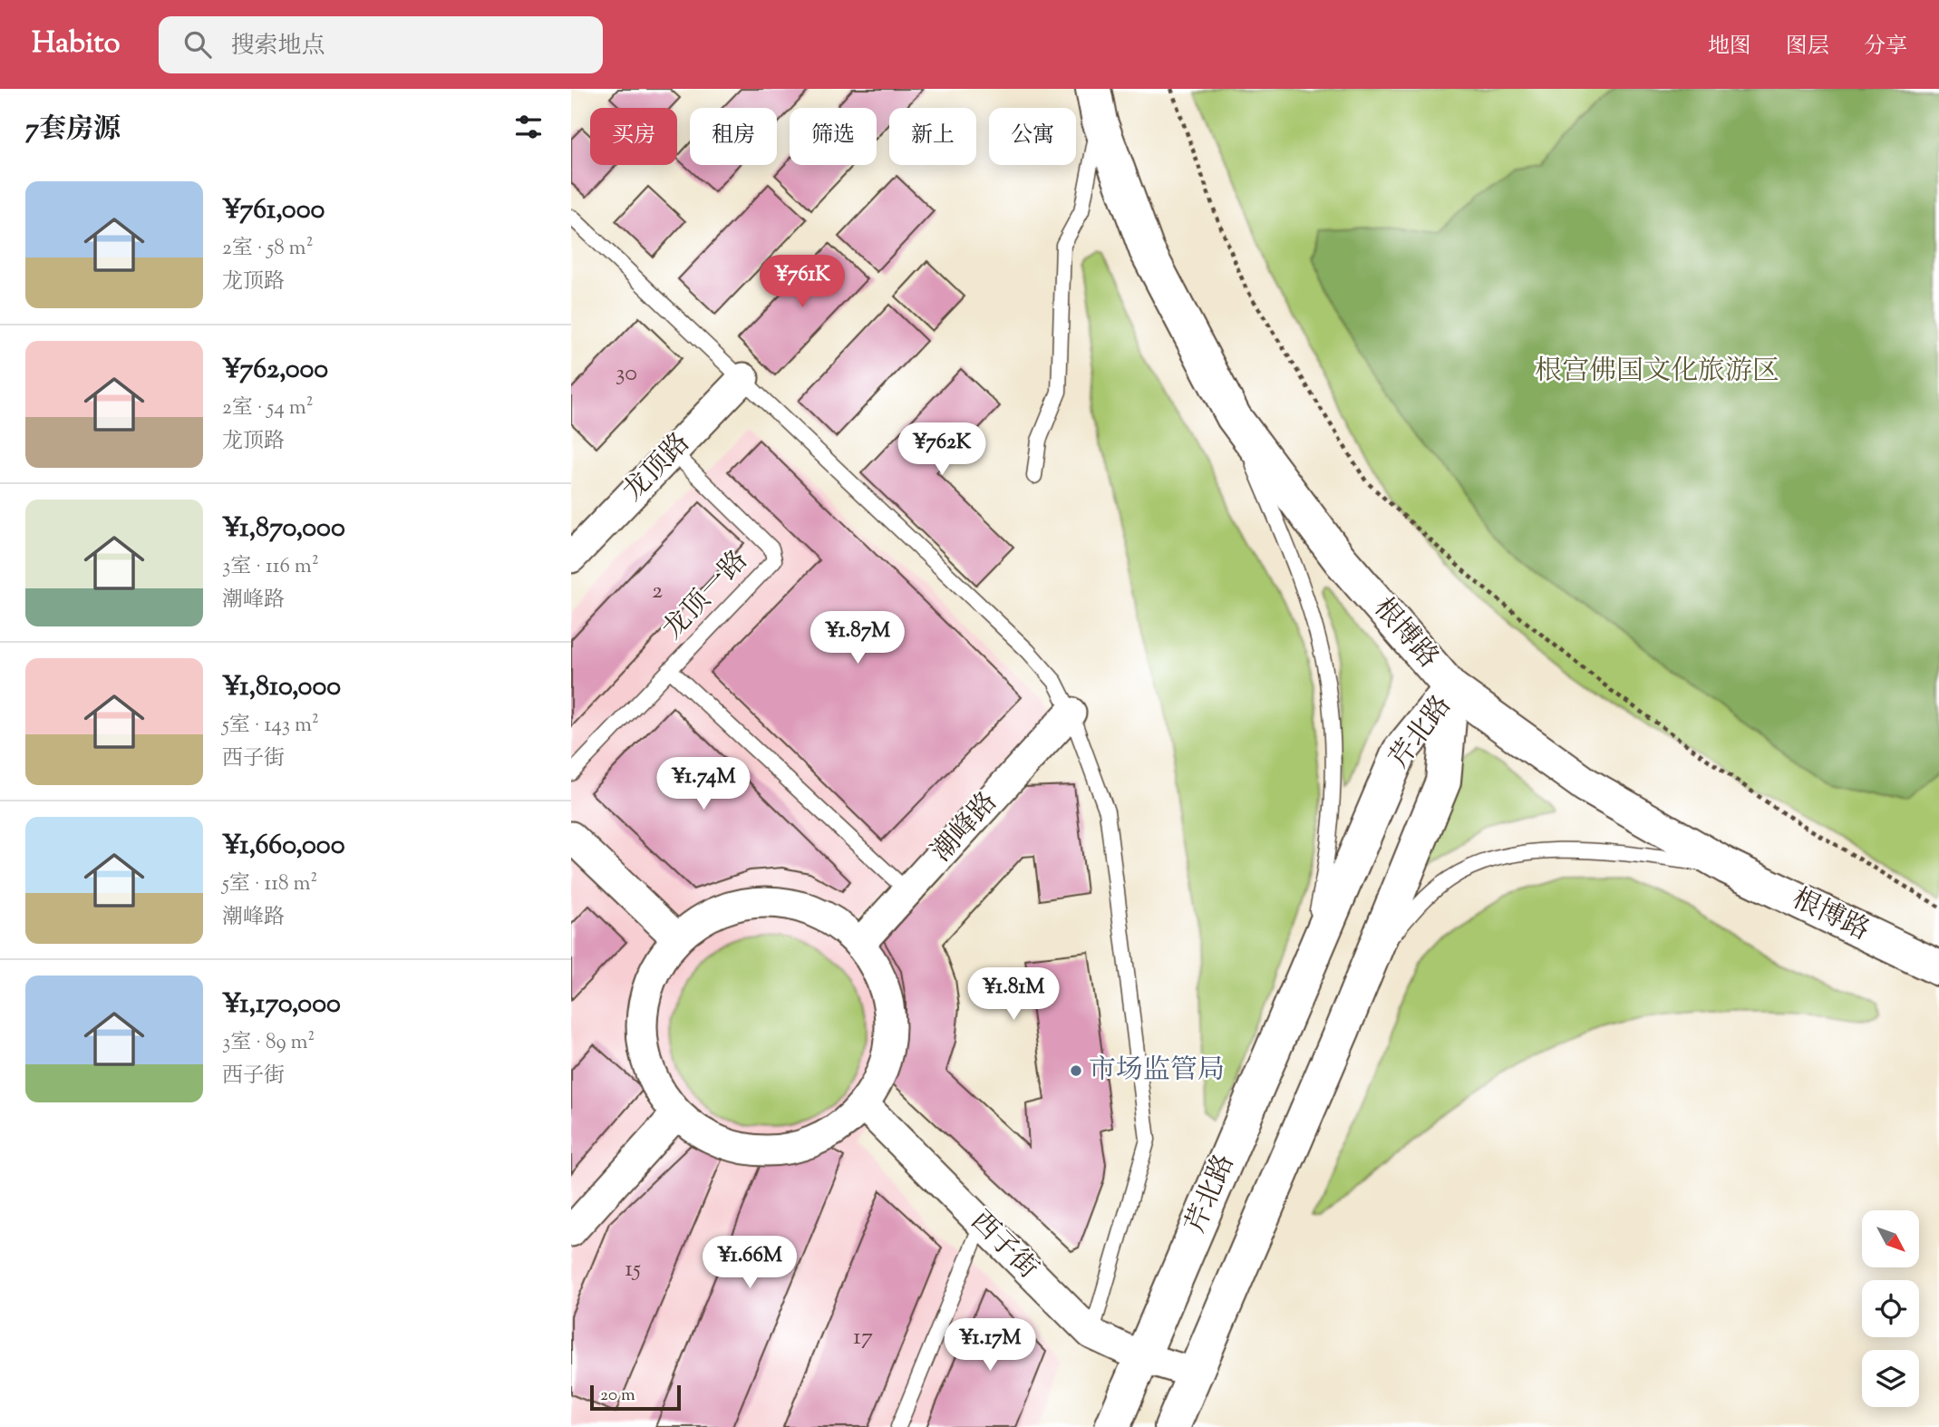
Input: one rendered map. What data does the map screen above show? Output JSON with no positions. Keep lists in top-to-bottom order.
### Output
{
  "streets": {
    "main road": ["根博路", "芹北路"],
    "street": ["龙顶路", "潮峰路", "西子街"],
    "lane": ["龙顶一路"]
  },
  "crossings": [
    ["龙顶路", "龙顶一路"],
    ["根博路", "芹北路"],
    ["芹北路", "西子街"]
  ],
  "parks": ["根宫佛国文化旅游区"],
  "places": ["市场监管局"],
  "house_numbers": [
    "30",
    "2",
    "15",
    "17"
  ],
  "scale_bar": "20 m",
  "north": "bottom right",
  "page": {
    "header": "Habito",
    "search": "搜索地点",
    "nav": ["地图", "图层", "分享"],
    "heading": "7套房源",
    "chip": [
      "买房",
      "租房",
      "筛选",
      "新上",
      "公寓"
    ],
    "list": [
      {
        "name": "¥761,000",
        "note": "2室 · 58 m² · 龙顶路"
      },
      {
        "name": "¥762,000",
        "note": "2室 · 54 m² · 龙顶路"
      },
      {
        "name": "¥1,870,000",
        "note": "3室 · 116 m² · 潮峰路"
      },
      {
        "name": "¥1,810,000",
        "note": "5室 · 143 m² · 西子街"
      },
      {
        "name": "¥1,660,000",
        "note": "5室 · 118 m² · 潮峰路"
      },
      {
        "name": "¥1,170,000",
        "note": "3室 · 89 m² · 西子街"
      }
    ],
    "price": [
      "¥761K",
      "¥762K",
      "¥1.87M",
      "¥1.74M",
      "¥1.81M",
      "¥1.66M",
      "¥1.17M"
    ],
    "scale": "20 m"
  }
}
